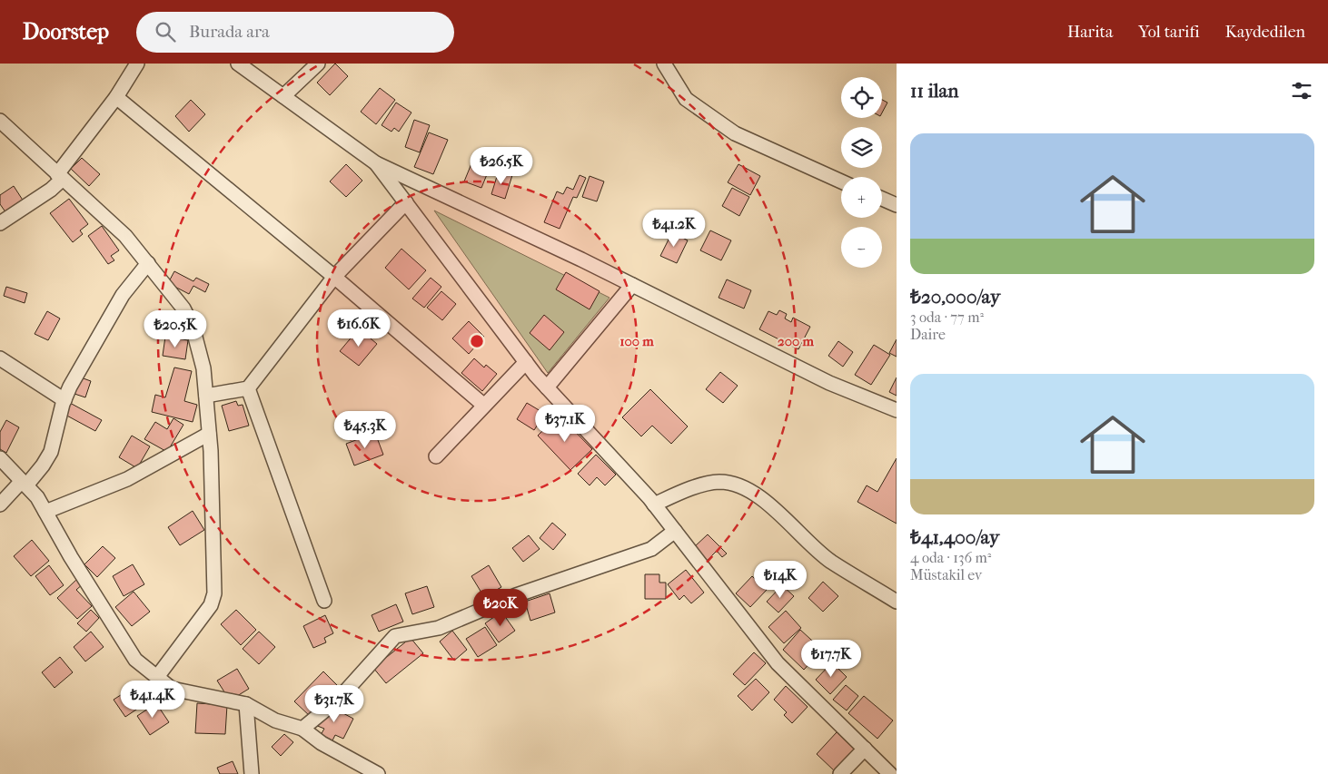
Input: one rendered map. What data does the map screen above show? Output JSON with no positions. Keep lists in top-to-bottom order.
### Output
{
  "page": {
    "header": "Doorstep",
    "search": "Burada ara",
    "nav": ["Harita", "Yol tarifi", "Kaydedilen"],
    "heading": "11 ilan",
    "map_buttons": ["+", "−"],
    "list": [
      {
        "name": "₺20,000/ay",
        "note": "3 oda · 77 m² · Daire"
      },
      {
        "name": "₺41,400/ay",
        "note": "4 oda · 136 m² · Müstakil ev"
      }
    ],
    "price": [
      "₺26.5K",
      "₺41.2K",
      "₺16.6K",
      "₺20.5K",
      "₺37.1K",
      "₺45.3K",
      "₺14K",
      "₺20K",
      "₺17.7K",
      "₺41.4K",
      "₺31.7K"
    ]
  },
  "rings": ["100 m", "200 m"]
}
